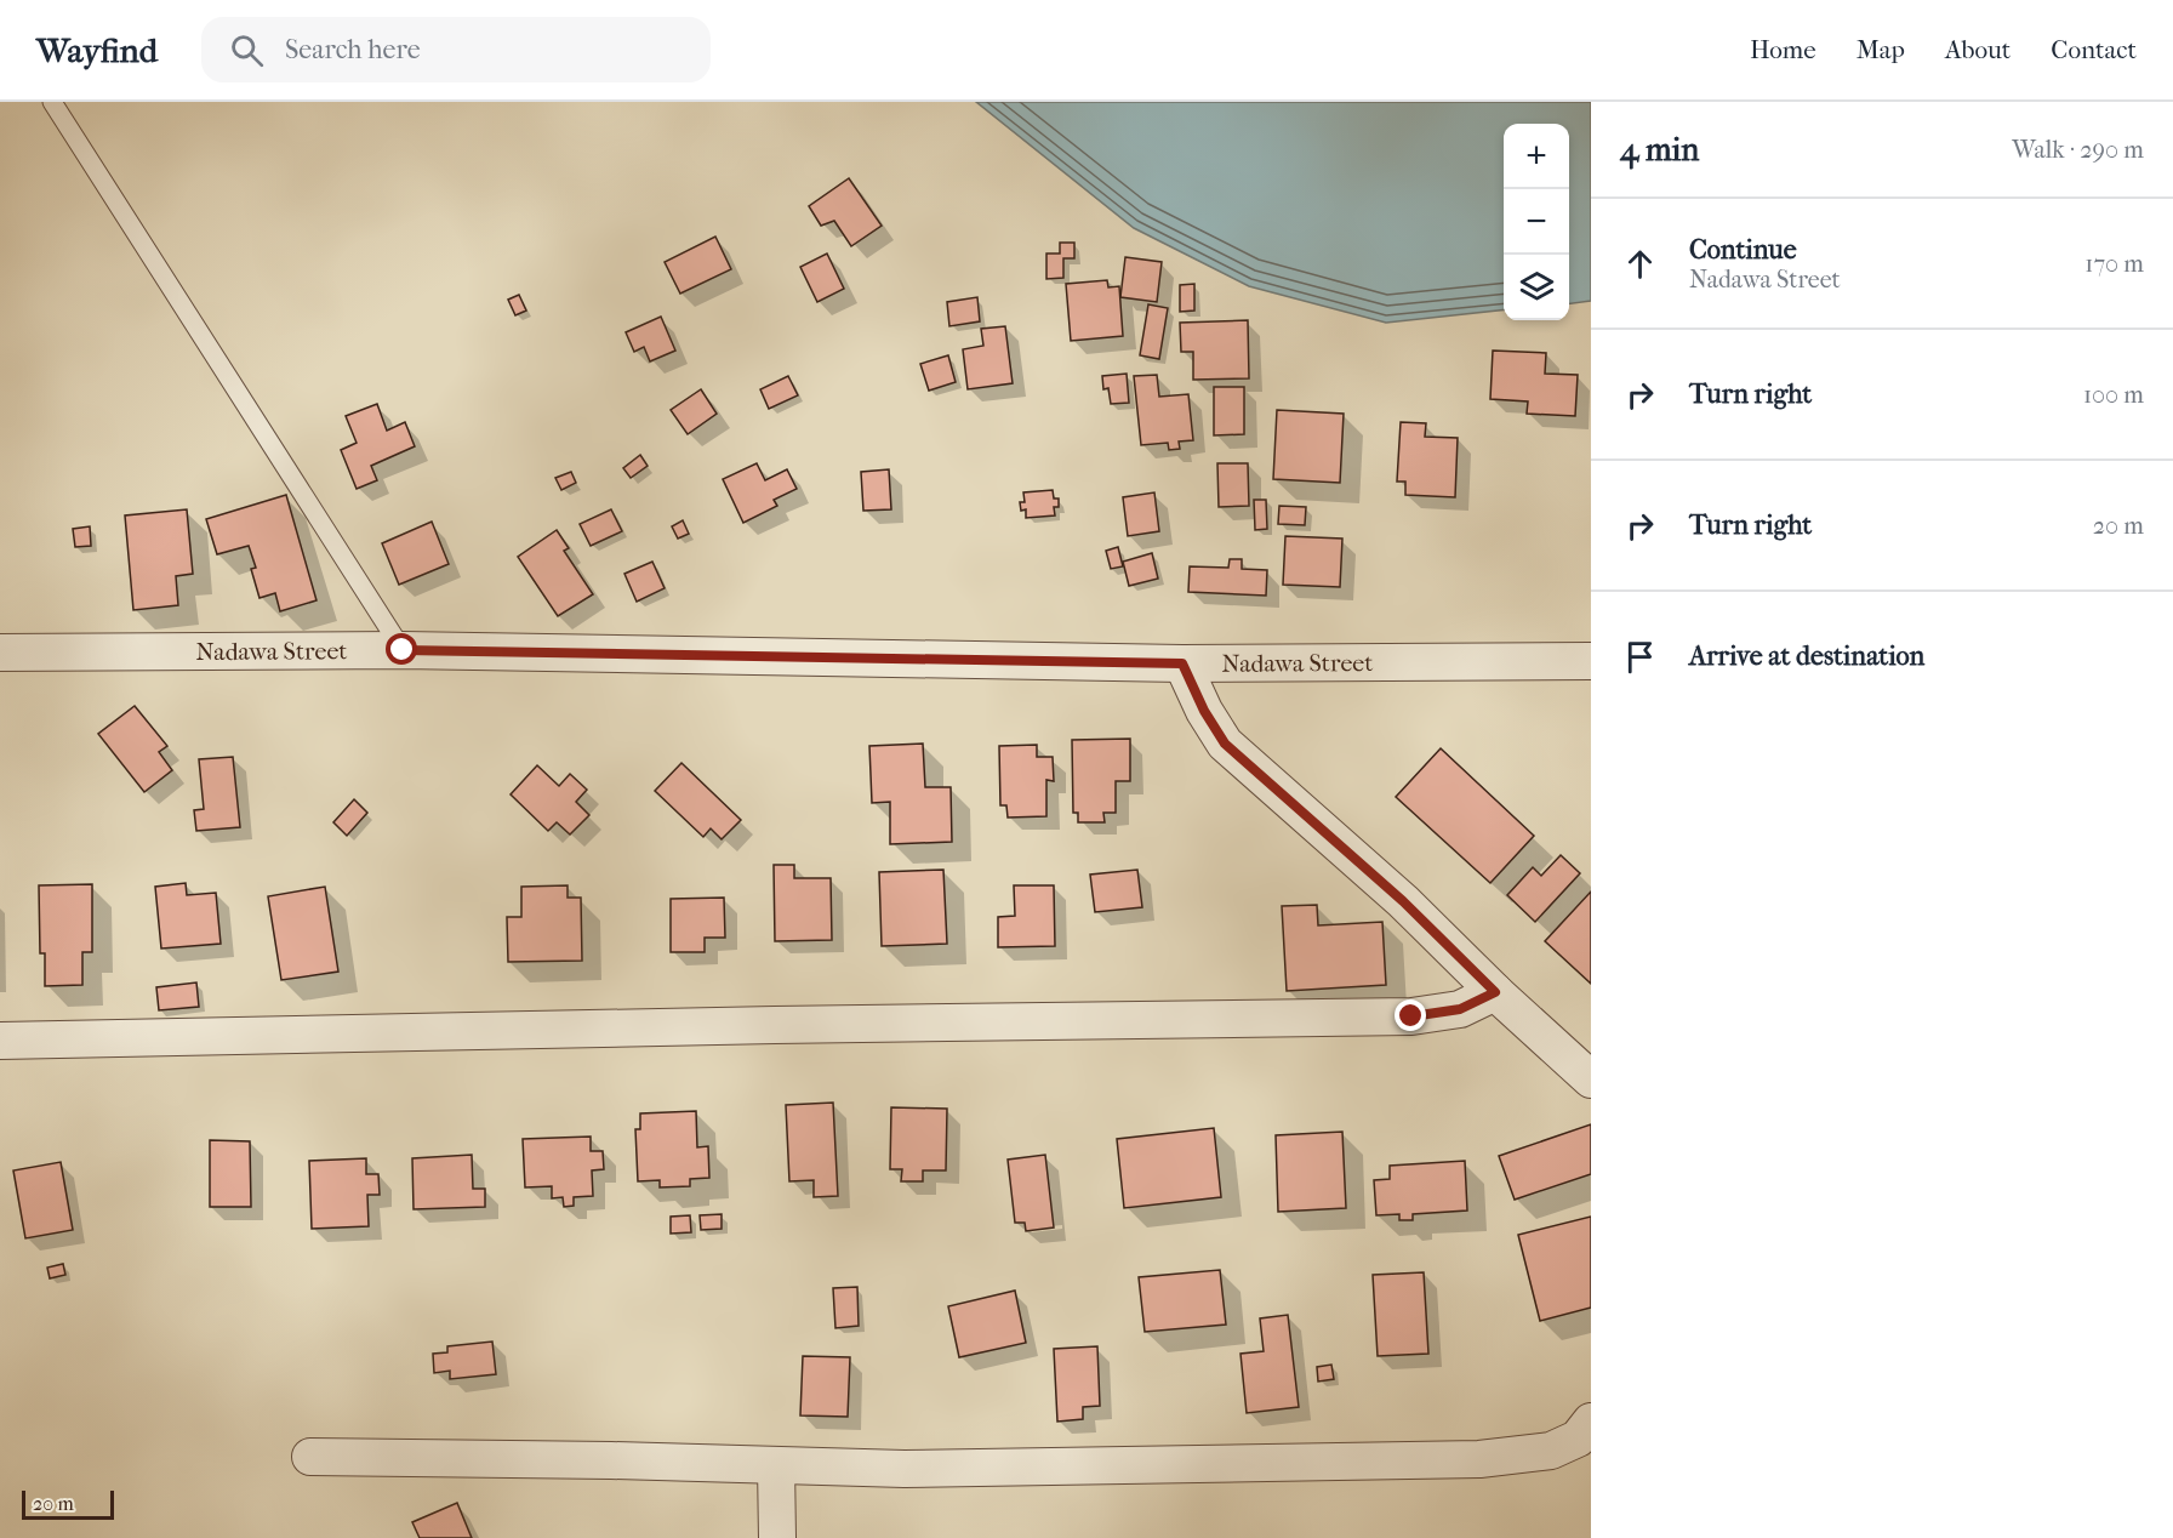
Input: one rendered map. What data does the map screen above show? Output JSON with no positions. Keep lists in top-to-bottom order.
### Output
{
  "streets": {
    "street": ["Nadawa Street"]
  },
  "scale_bar": "20 m",
  "page": {
    "header": "Wayfind",
    "search": "Search here",
    "nav": [
      "Home",
      "Map",
      "About",
      "Contact"
    ],
    "heading": ["4 min", "Walk · 290 m"],
    "map_buttons": ["+", "−"],
    "list": [
      ["Continue", "Nadawa Street", "170 m"],
      ["Turn right", "100 m"],
      ["Turn right", "20 m"],
      "Arrive at destination"
    ],
    "scale": "20 m"
  }
}
